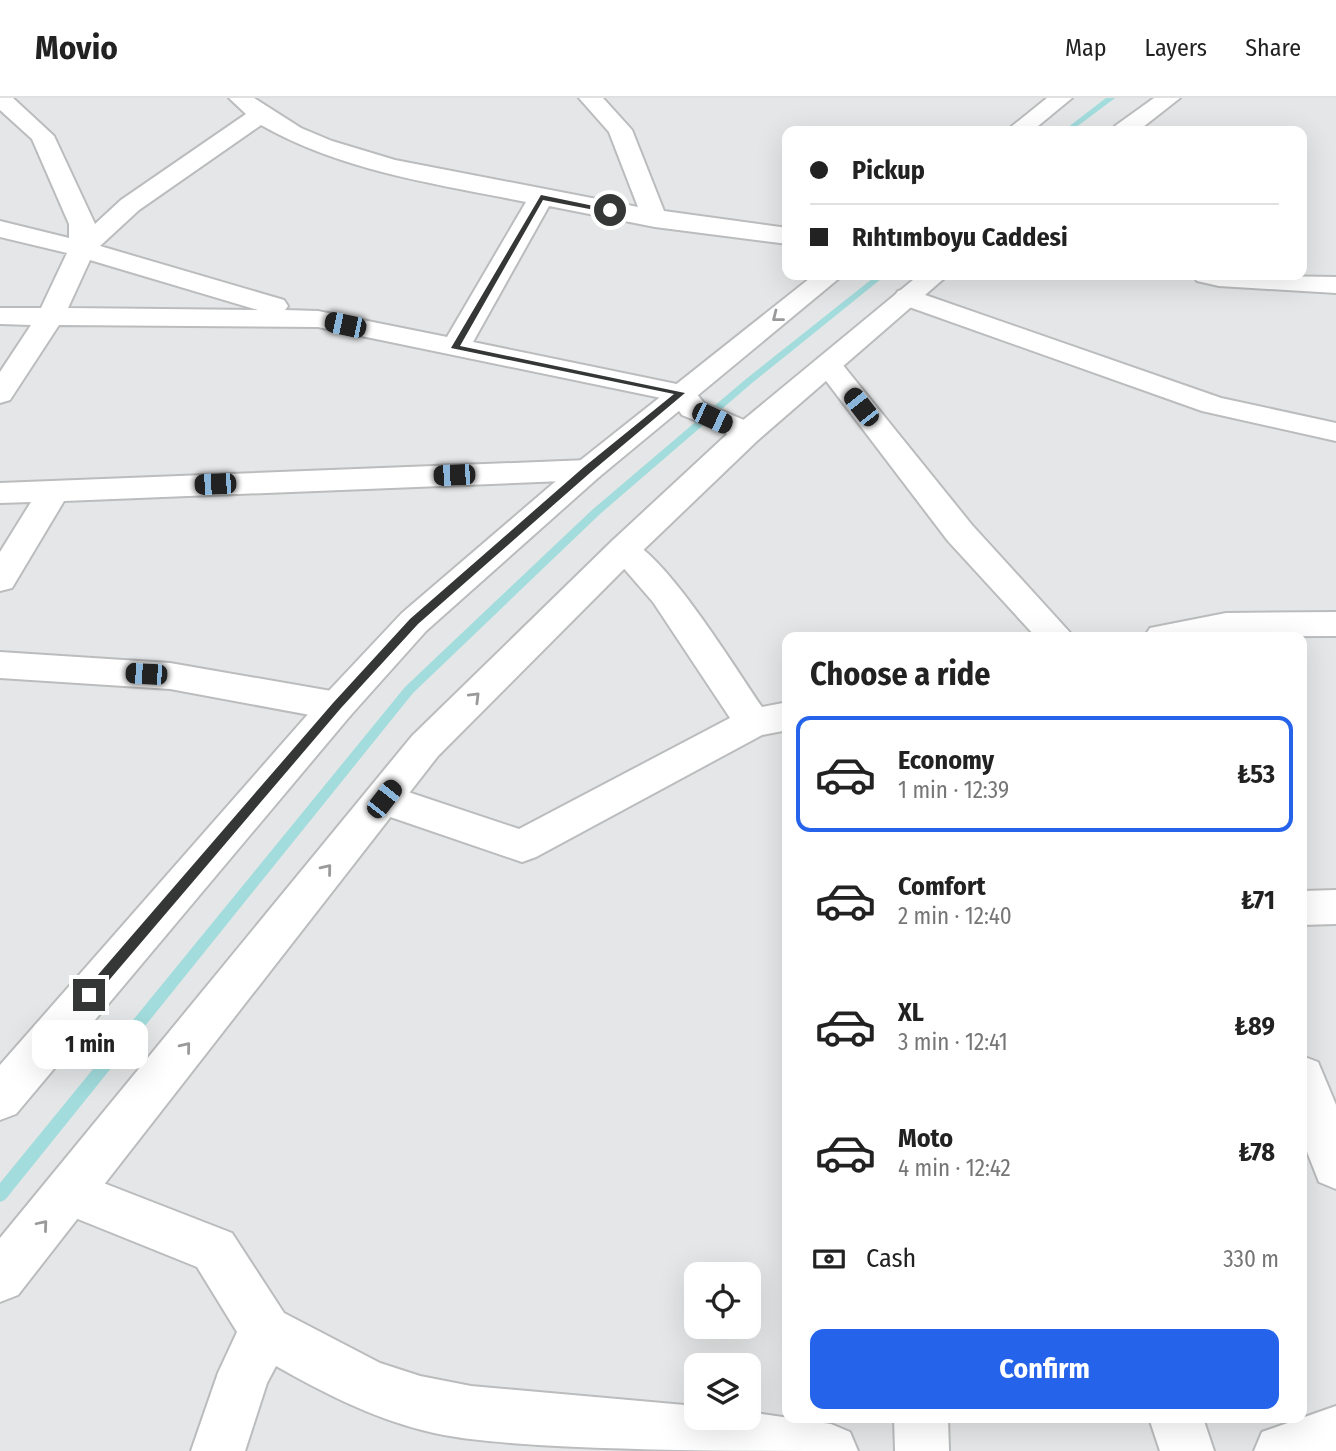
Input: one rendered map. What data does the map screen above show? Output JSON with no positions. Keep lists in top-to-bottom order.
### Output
{
  "page": {
    "header": "Movio",
    "nav": ["Map", "Layers", "Share"],
    "banner": ["Pickup", "Rıhtımboyu Caddesi"],
    "heading": "Choose a ride",
    "list": [
      {
        "name": "Economy",
        "note": "1 min · 12:39",
        "value": "₺53"
      },
      {
        "name": "Comfort",
        "note": "2 min · 12:40",
        "value": "₺71"
      },
      {
        "name": "XL",
        "note": "3 min · 12:41",
        "value": "₺89"
      },
      {
        "name": "Moto",
        "note": "4 min · 12:42",
        "value": "₺78"
      }
    ],
    "bubble": "1 min",
    "pay": ["Cash", "330 m"],
    "buttons": "Confirm"
  }
}
